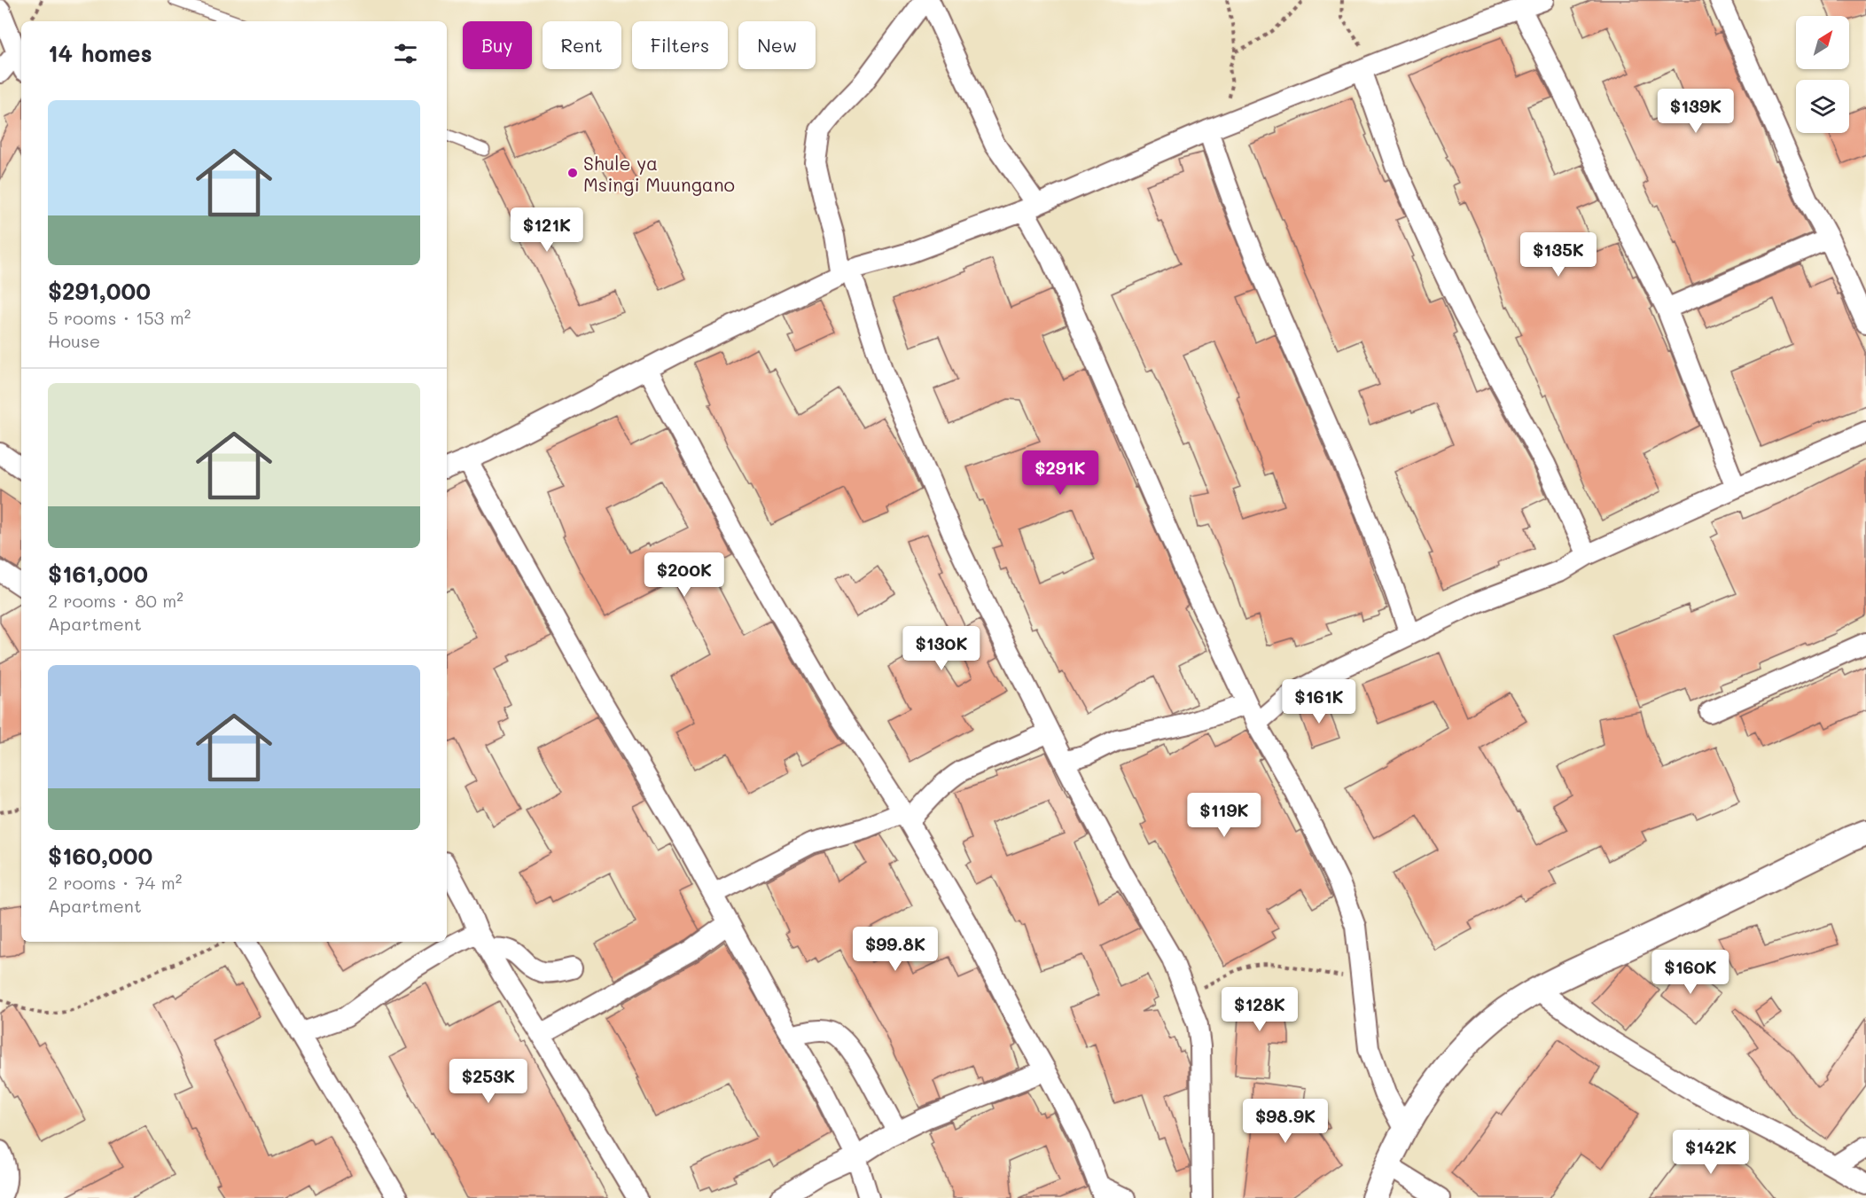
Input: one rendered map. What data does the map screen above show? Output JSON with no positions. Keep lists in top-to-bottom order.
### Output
{
  "places": ["Shule ya Msingi Muungano"],
  "north": "top right",
  "page": {
    "chip": [
      "Buy",
      "Rent",
      "Filters",
      "New"
    ],
    "heading": "14 homes",
    "list": [
      {
        "name": "$291,000",
        "note": "5 rooms · 153 m² · House"
      },
      {
        "name": "$161,000",
        "note": "2 rooms · 80 m² · Apartment"
      },
      {
        "name": "$160,000",
        "note": "2 rooms · 74 m² · Apartment"
      }
    ],
    "price": [
      "$139K",
      "$121K",
      "$135K",
      "$291K",
      "$200K",
      "$130K",
      "$161K",
      "$119K",
      "$99.8K",
      "$160K",
      "$128K",
      "$253K",
      "$98.9K",
      "$142K"
    ]
  }
}
